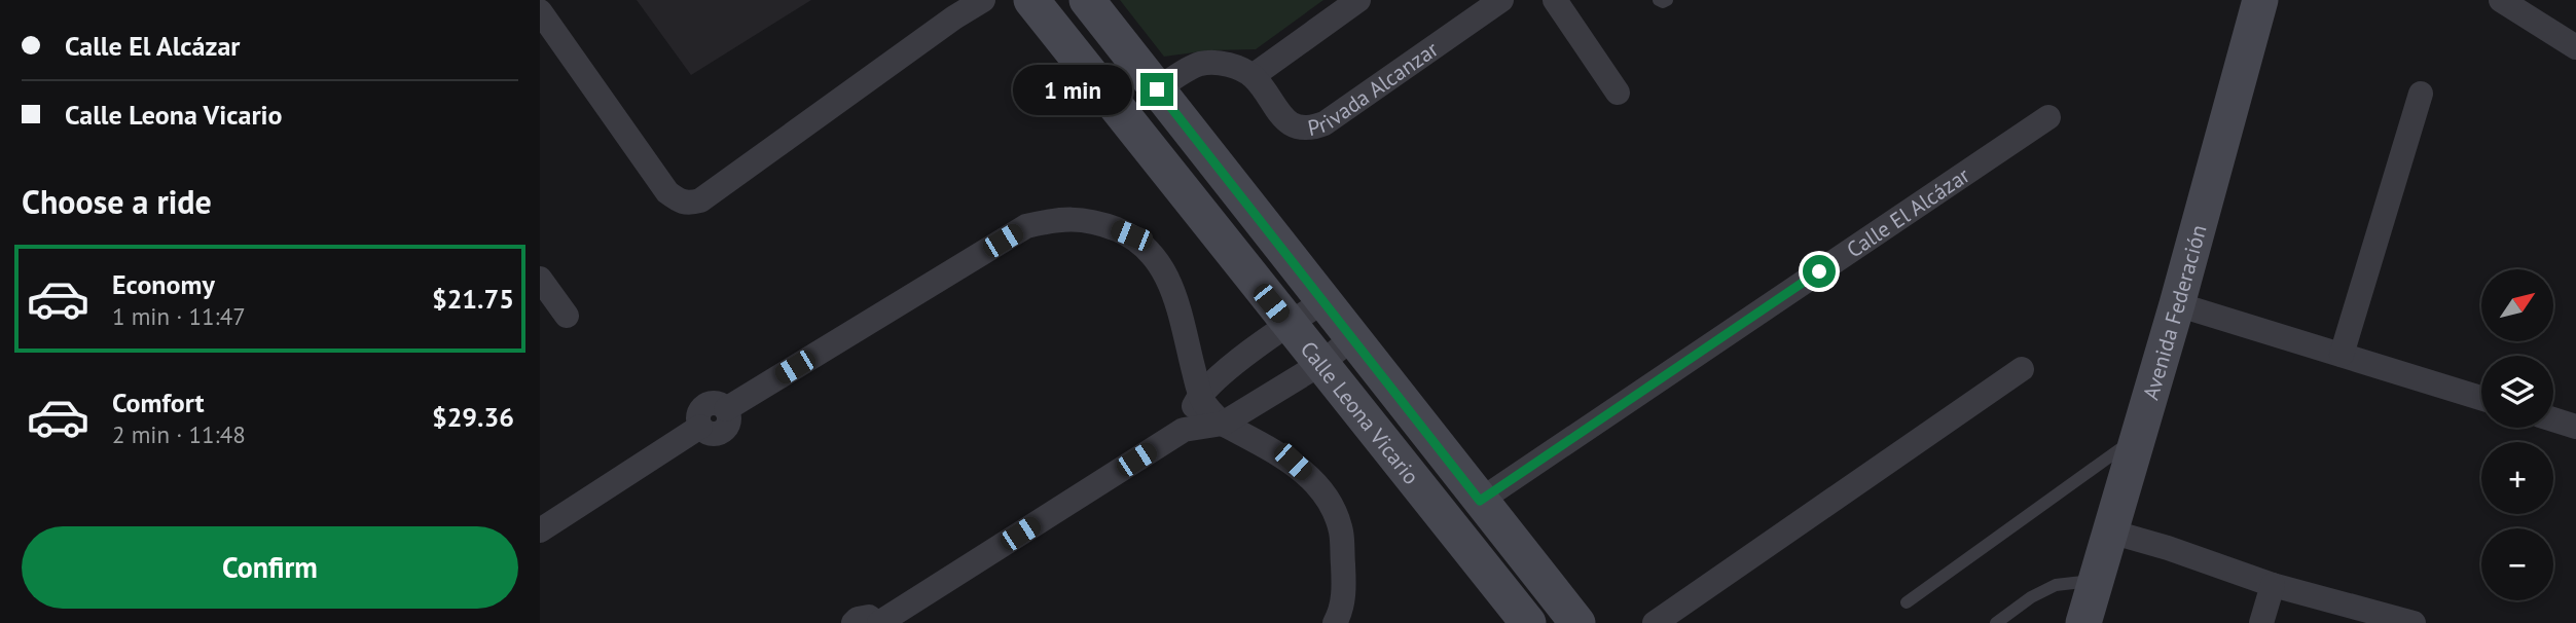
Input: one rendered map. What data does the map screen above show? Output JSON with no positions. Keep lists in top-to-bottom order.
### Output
{
  "streets": {
    "main road": ["Avenida Federación", "Calle Leona Vicario"],
    "street": ["Privada Alcanzar", "Calle El Alcázar"]
  },
  "crossings": [
    ["Calle El Alcázar", "Calle Leona Vicario"]
  ],
  "north": "top right",
  "page": {
    "banner": ["Calle El Alcázar", "Calle Leona Vicario"],
    "bubble": "1 min",
    "heading": "Choose a ride",
    "list": [
      {
        "name": "Economy",
        "note": "1 min · 11:47",
        "value": "$21.75"
      },
      {
        "name": "Comfort",
        "note": "2 min · 11:48",
        "value": "$29.36"
      }
    ],
    "map_buttons": ["+", "−"],
    "buttons": "Confirm"
  }
}
